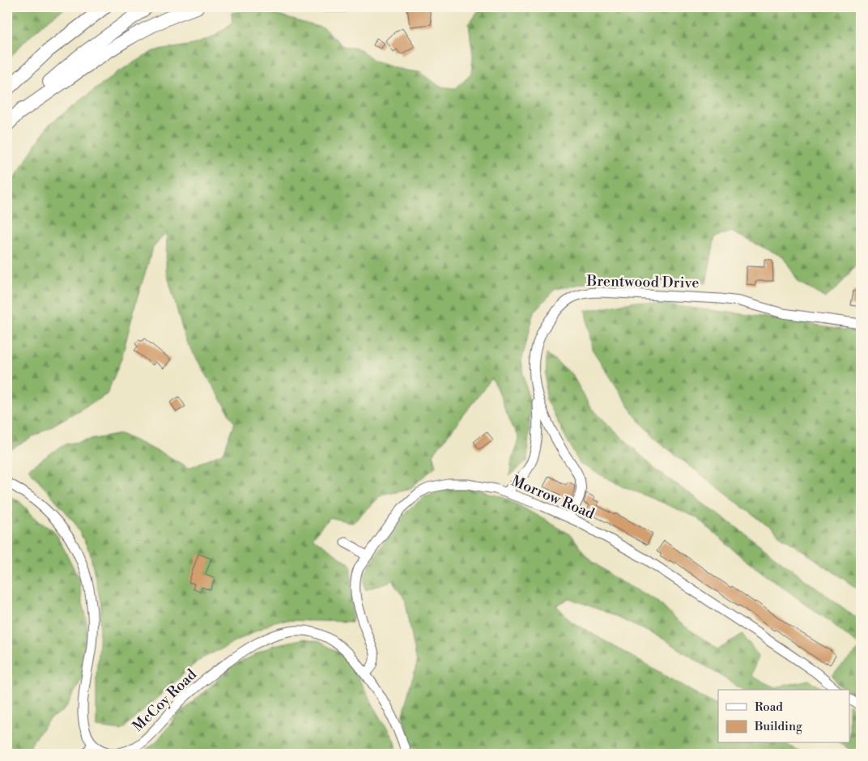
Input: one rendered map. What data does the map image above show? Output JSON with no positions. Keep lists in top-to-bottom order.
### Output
{
  "streets": {
    "street": ["Brentwood Drive", "Morrow Road", "McCoy Road"]
  },
  "crossings": [
    ["Brentwood Drive", "Morrow Road"],
    ["Morrow Road", "McCoy Road"]
  ],
  "legend": ["Road", "Building"]
}
